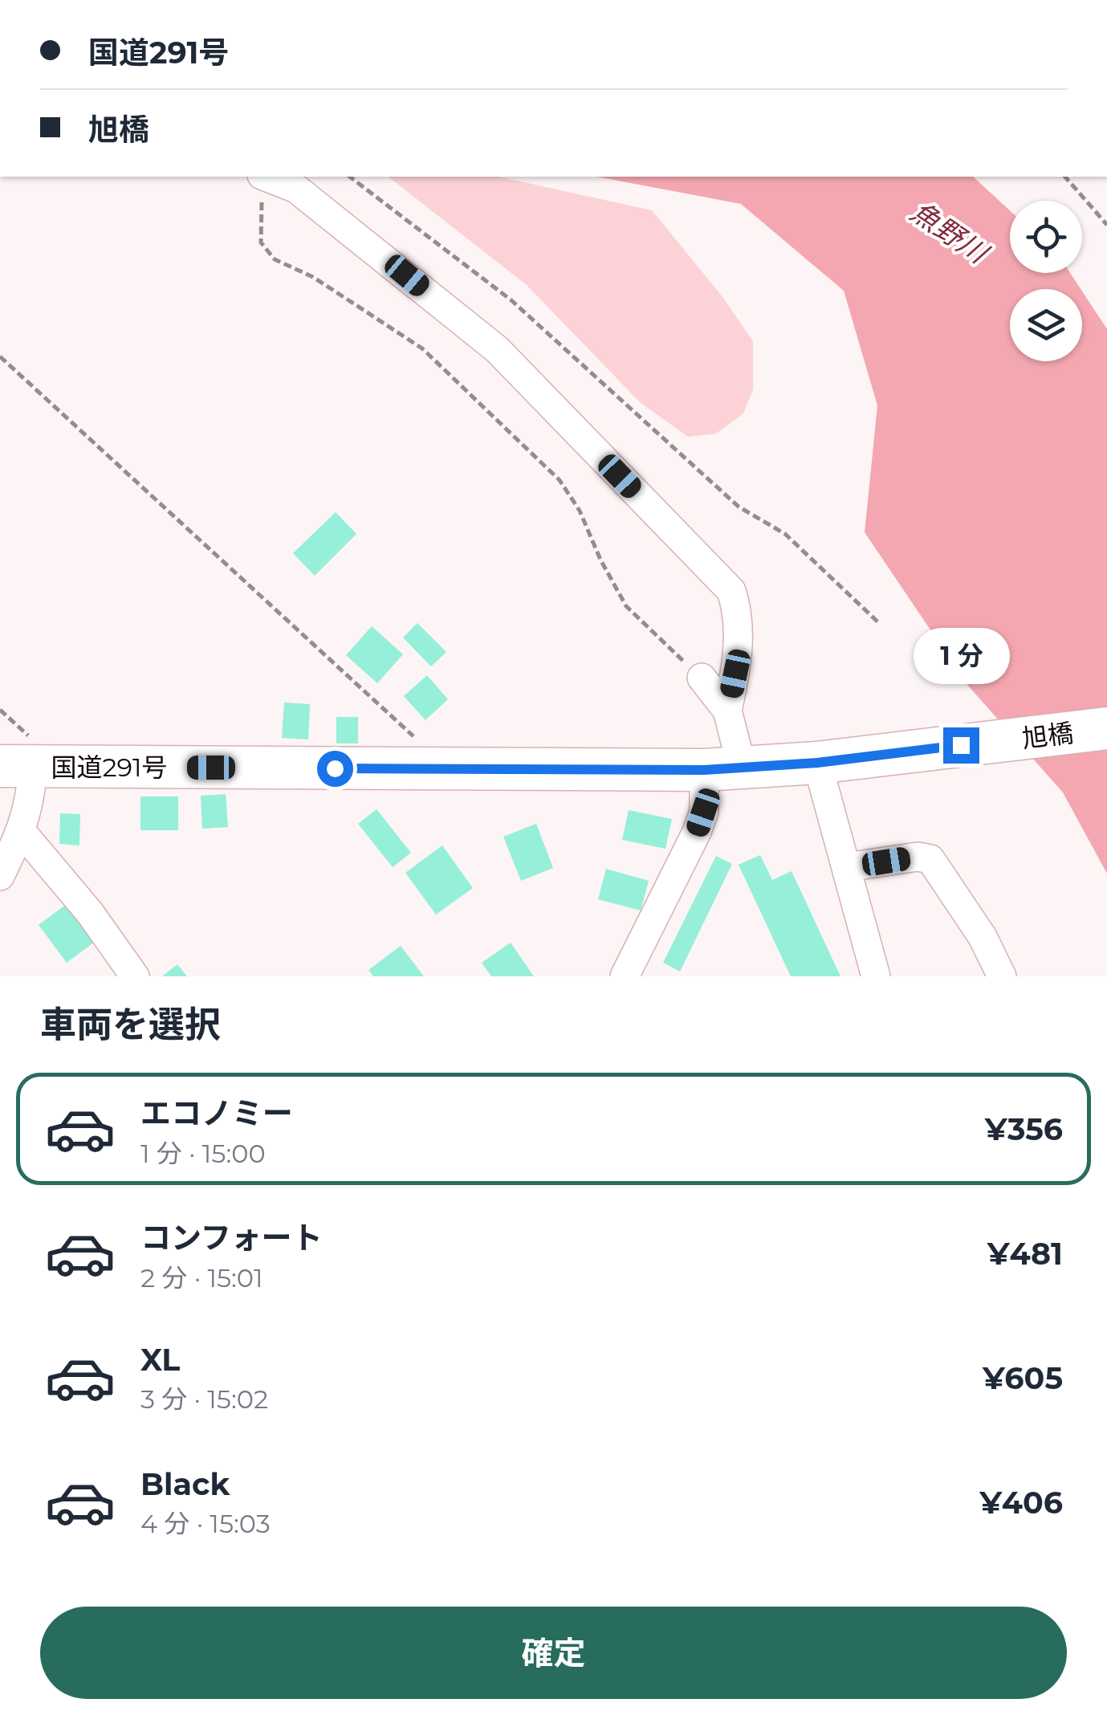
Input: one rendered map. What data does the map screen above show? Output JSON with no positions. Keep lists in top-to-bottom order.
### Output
{
  "streets": {
    "highway": ["旭橋", "国道291号"]
  },
  "crossings": [
    ["旭橋", "国道291号"]
  ],
  "water": ["魚野川"],
  "page": {
    "banner": ["国道291号", "旭橋"],
    "bubble": "1 分",
    "heading": "車両を選択",
    "list": [
      {
        "name": "エコノミー",
        "note": "1 分 · 15:00",
        "value": "¥356"
      },
      {
        "name": "コンフォート",
        "note": "2 分 · 15:01",
        "value": "¥481"
      },
      {
        "name": "XL",
        "note": "3 分 · 15:02",
        "value": "¥605"
      },
      {
        "name": "Black",
        "note": "4 分 · 15:03",
        "value": "¥406"
      }
    ],
    "buttons": "確定"
  }
}
